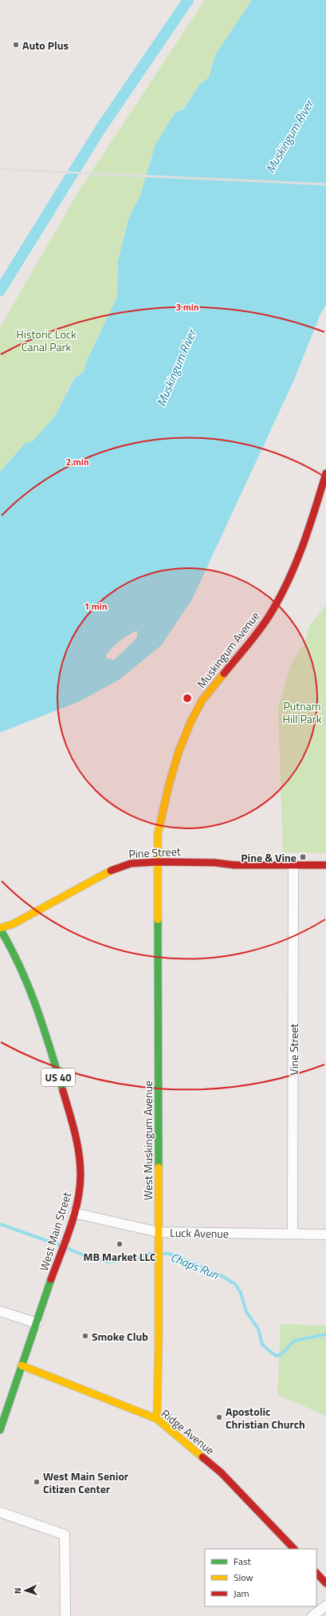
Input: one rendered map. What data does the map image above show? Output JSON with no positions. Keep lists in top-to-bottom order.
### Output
{
  "streets": {
    "street": [
      "Muskingum Avenue",
      "Pine Street",
      "Vine Street",
      "US 40",
      "West Muskingum Avenue",
      "West Main Street",
      "Luck Avenue",
      "Ridge Avenue"
    ]
  },
  "crossings": [
    ["Muskingum Avenue", "Pine Street"],
    ["Muskingum Avenue", "West Muskingum Avenue"],
    ["Pine Street", "Vine Street"],
    ["Pine Street", "West Muskingum Avenue"],
    ["Pine Street", "West Main Street"],
    ["Vine Street", "Luck Avenue"],
    ["West Muskingum Avenue", "Luck Avenue"],
    ["West Muskingum Avenue", "Ridge Avenue"],
    ["West Main Street", "Luck Avenue"],
    ["West Main Street", "Ridge Avenue"]
  ],
  "water": ["Muskingum River", "Chaps Run"],
  "parks": ["Historic Lock Canal Park", "Putnam Hill Park"],
  "places": {
    "other": [
      "Auto Plus",
      "MB Market LLC",
      "Smoke Club",
      "Apostolic Christian Church",
      "West Main Senior Citizen Center"
    ],
    "transit": ["Pine & Vine"]
  },
  "legend": ["Fast", "Slow", "Jam"],
  "north": "left",
  "rings": ["3 min", "2 min", "1 min"]
}
